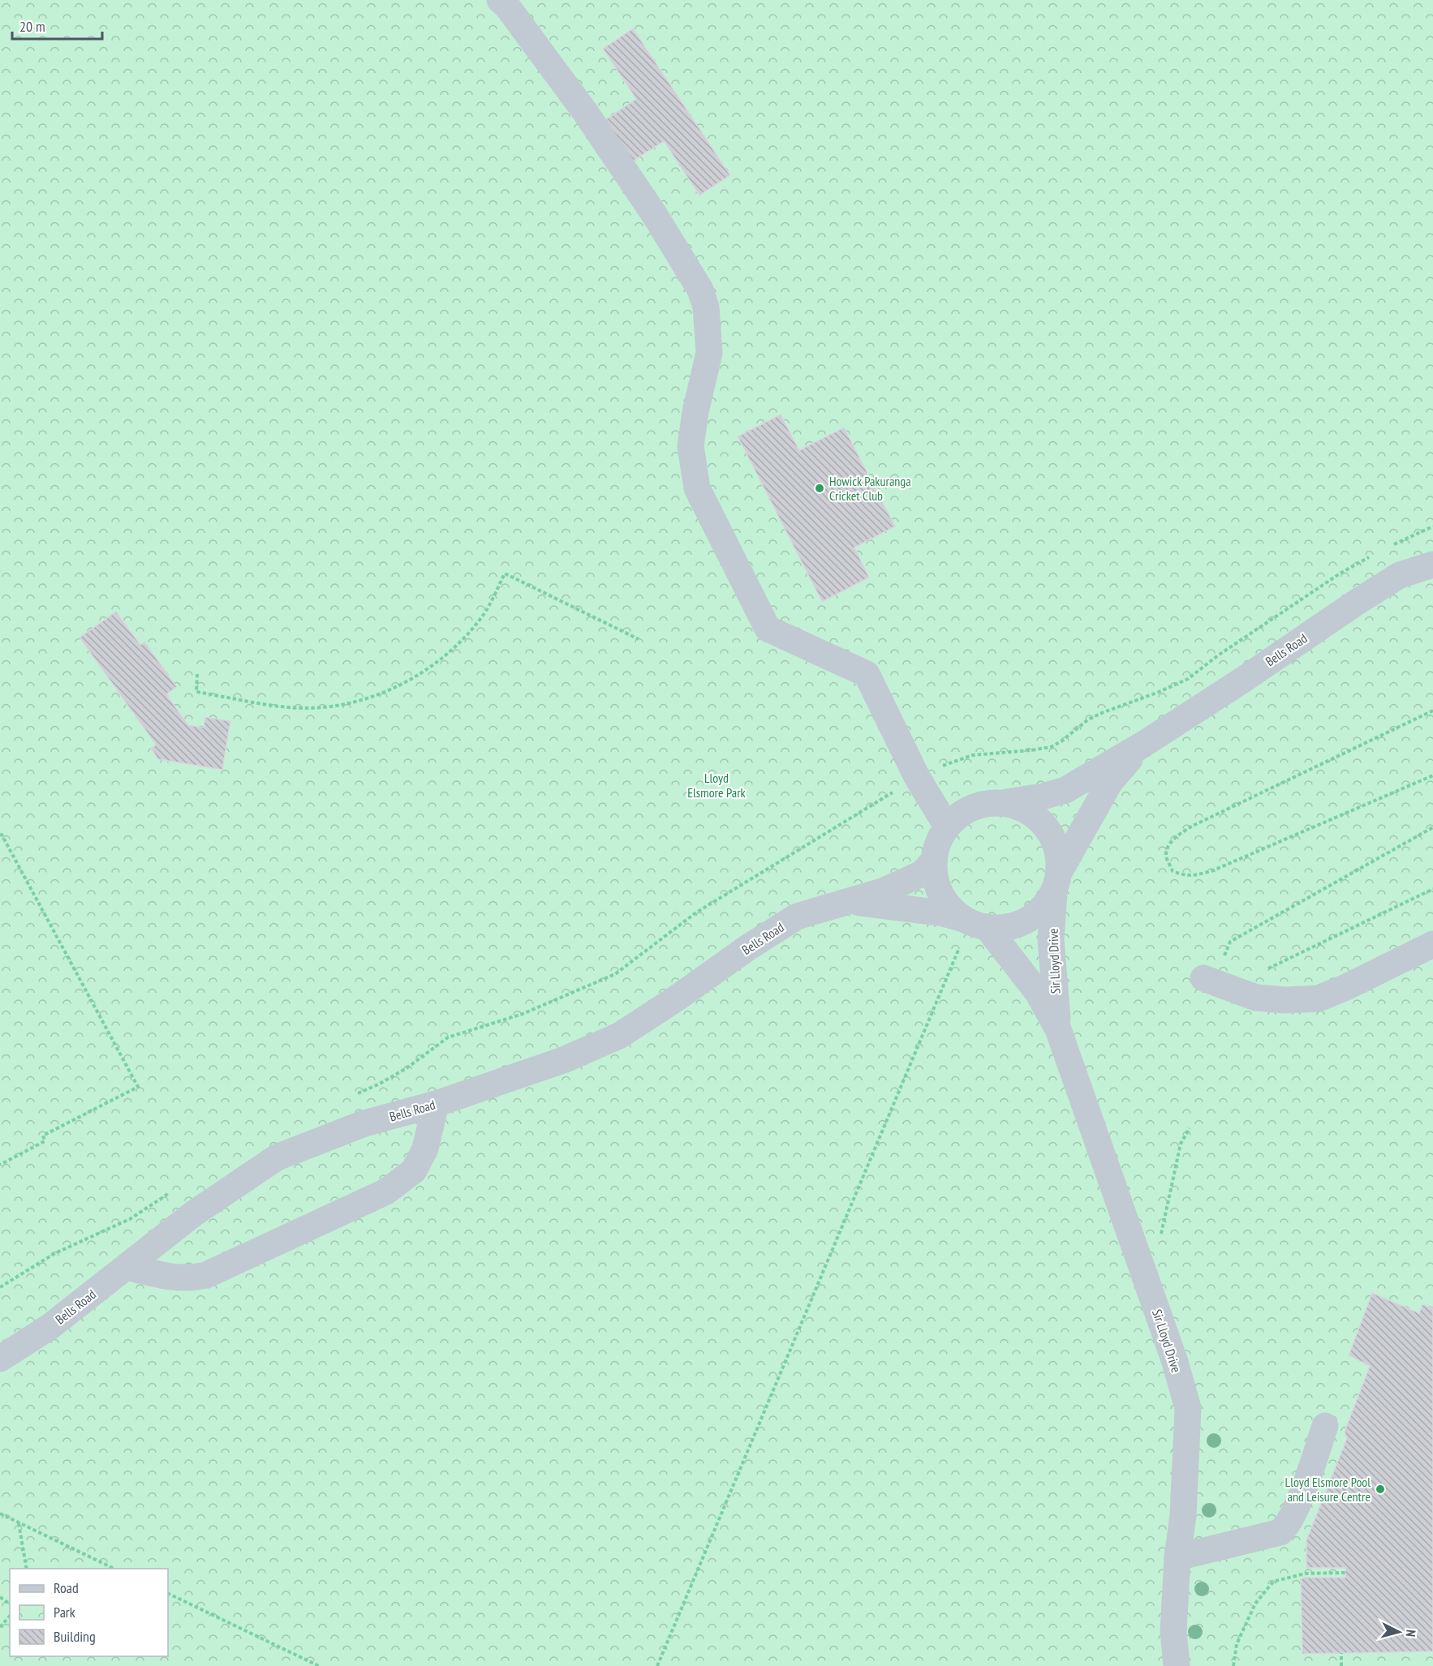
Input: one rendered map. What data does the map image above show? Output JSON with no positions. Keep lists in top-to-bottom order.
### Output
{
  "streets": {
    "street": ["Bells Road", "Sir Lloyd Drive"]
  },
  "crossings": [
    ["Bells Road", "Sir Lloyd Drive"]
  ],
  "parks": ["Lloyd Elsmore Park"],
  "places": ["Howick Pakuranga Cricket Club", "Lloyd Elsmore Pool and Leisure Centre"],
  "legend": ["Road", "Park", "Building"],
  "scale_bar": "20 m",
  "north": "right"
}
